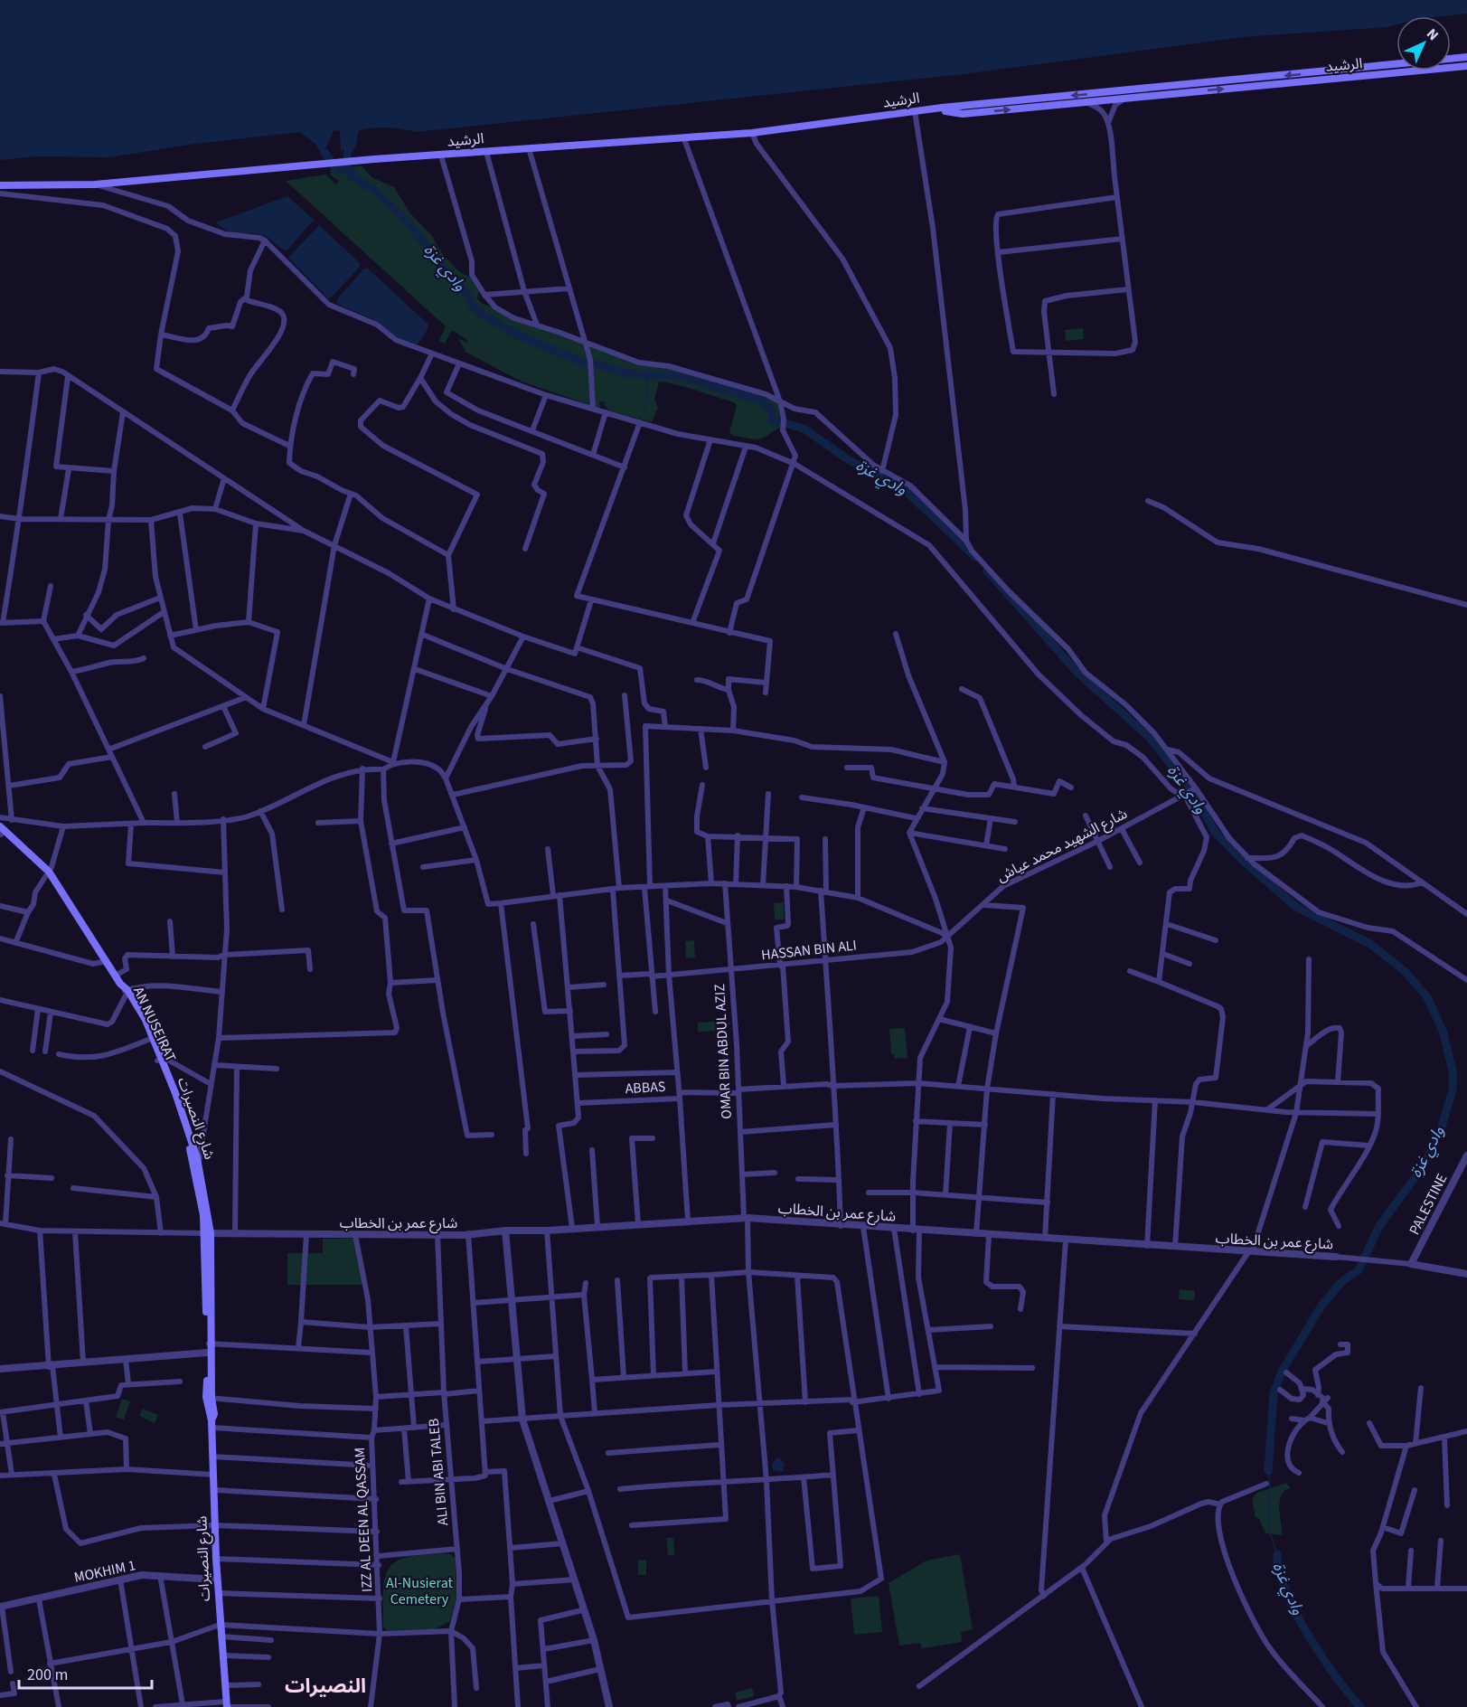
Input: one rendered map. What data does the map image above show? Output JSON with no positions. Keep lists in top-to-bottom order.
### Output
{
  "streets": {
    "main road": ["الرشيد", "AN NUSEIRAT", "شارع النصيرات"],
    "street": [
      "شارع الشهيد محمد عياش",
      "HASSAN BIN ALI",
      "OMAR BIN ABDUL AZIZ",
      "ABBAS",
      "PALESTINE",
      "شارع عمر بن الخطاب",
      "ALI BIN ABI TALEB",
      "IZZ AL DEEN AL QASSAM",
      "MOKHIM 1"
    ]
  },
  "crossings": [
    ["شارع الشهيد محمد عياش", "HASSAN BIN ALI"],
    ["HASSAN BIN ALI", "OMAR BIN ABDUL AZIZ"],
    ["AN NUSEIRAT", "شارع النصيرات"],
    ["AN NUSEIRAT", "شارع عمر بن الخطاب"],
    ["OMAR BIN ABDUL AZIZ", "ABBAS"],
    ["OMAR BIN ABDUL AZIZ", "شارع عمر بن الخطاب"],
    ["شارع النصيرات", "شارع عمر بن الخطاب"],
    ["شارع النصيرات", "MOKHIM 1"],
    ["PALESTINE", "شارع عمر بن الخطاب"],
    ["شارع عمر بن الخطاب", "ALI BIN ABI TALEB"],
    ["شارع عمر بن الخطاب", "IZZ AL DEEN AL QASSAM"]
  ],
  "districts": ["النصيرات"],
  "water": ["وادي غزة"],
  "parks": ["Al-Nusierat Cemetery"],
  "scale_bar": "200 m",
  "north": "top right"
}
